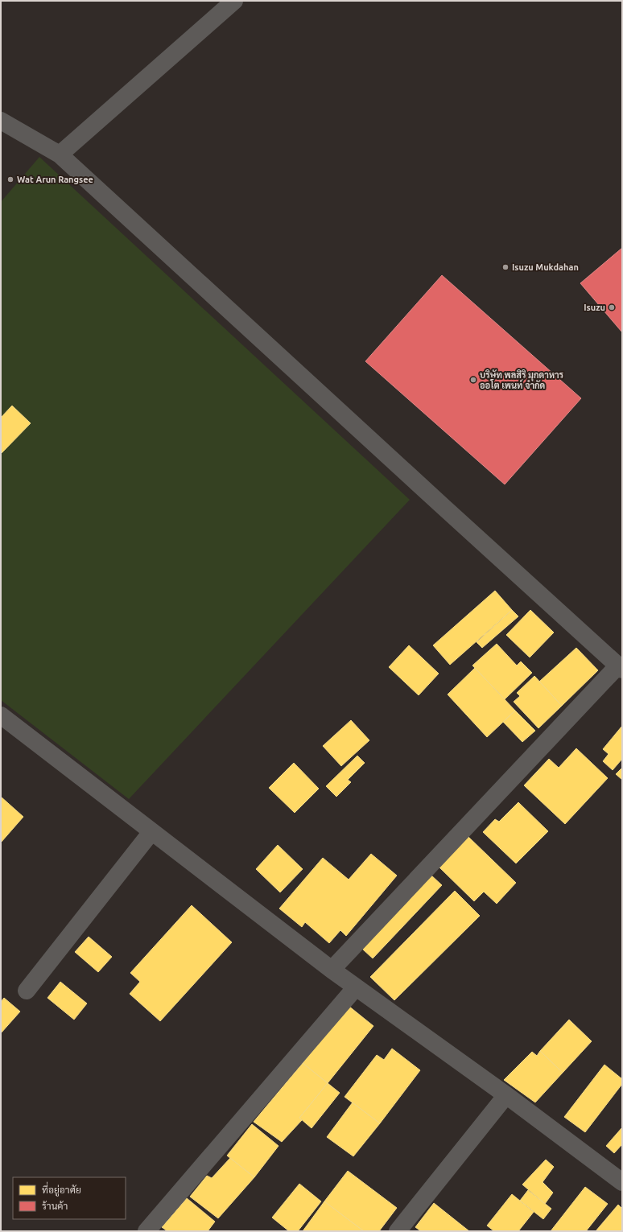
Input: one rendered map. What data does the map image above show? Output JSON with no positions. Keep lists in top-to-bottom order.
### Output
{
  "places": [
    "Wat Arun Rangsee",
    "Isuzu Mukdahan",
    "Isuzu",
    "บริษัท พลสิริ มุกดาหาร ออโต เพนท์ จำกัด"
  ],
  "legend": ["ที่อยู่อาศัย", "ร้านค้า"]
}
